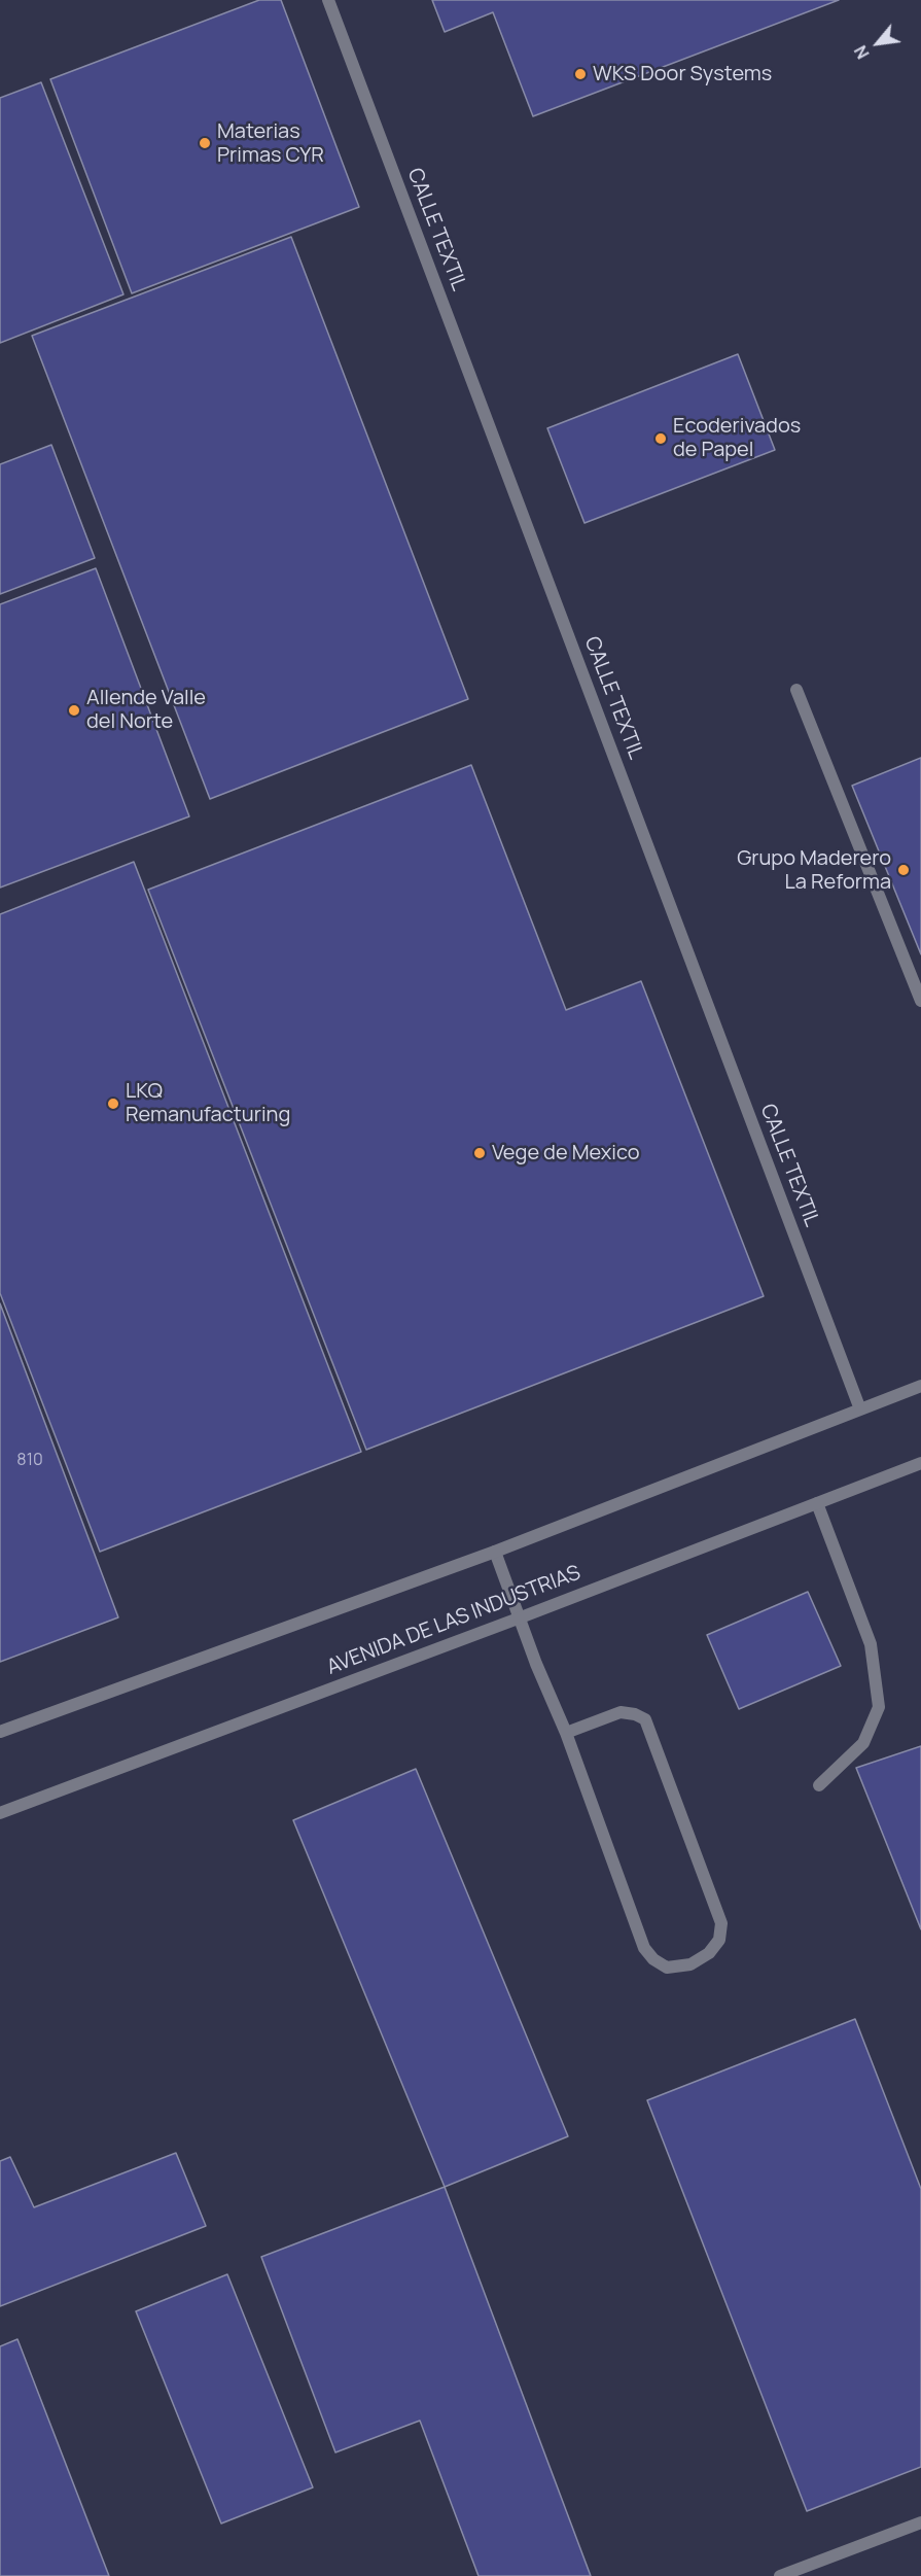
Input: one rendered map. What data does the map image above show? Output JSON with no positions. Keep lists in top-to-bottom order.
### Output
{
  "streets": {
    "street": ["CALLE TEXTIL", "AVENIDA DE LAS INDUSTRIAS"]
  },
  "places": [
    "WKS Door Systems",
    "Materias Primas CYR",
    "Ecoderivados de Papel",
    "Allende Valle del Norte",
    "Grupo Maderero La Reforma",
    "LKQ Remanufacturing",
    "Vege de Mexico"
  ],
  "house_numbers": ["810"],
  "north": "bottom left"
}
